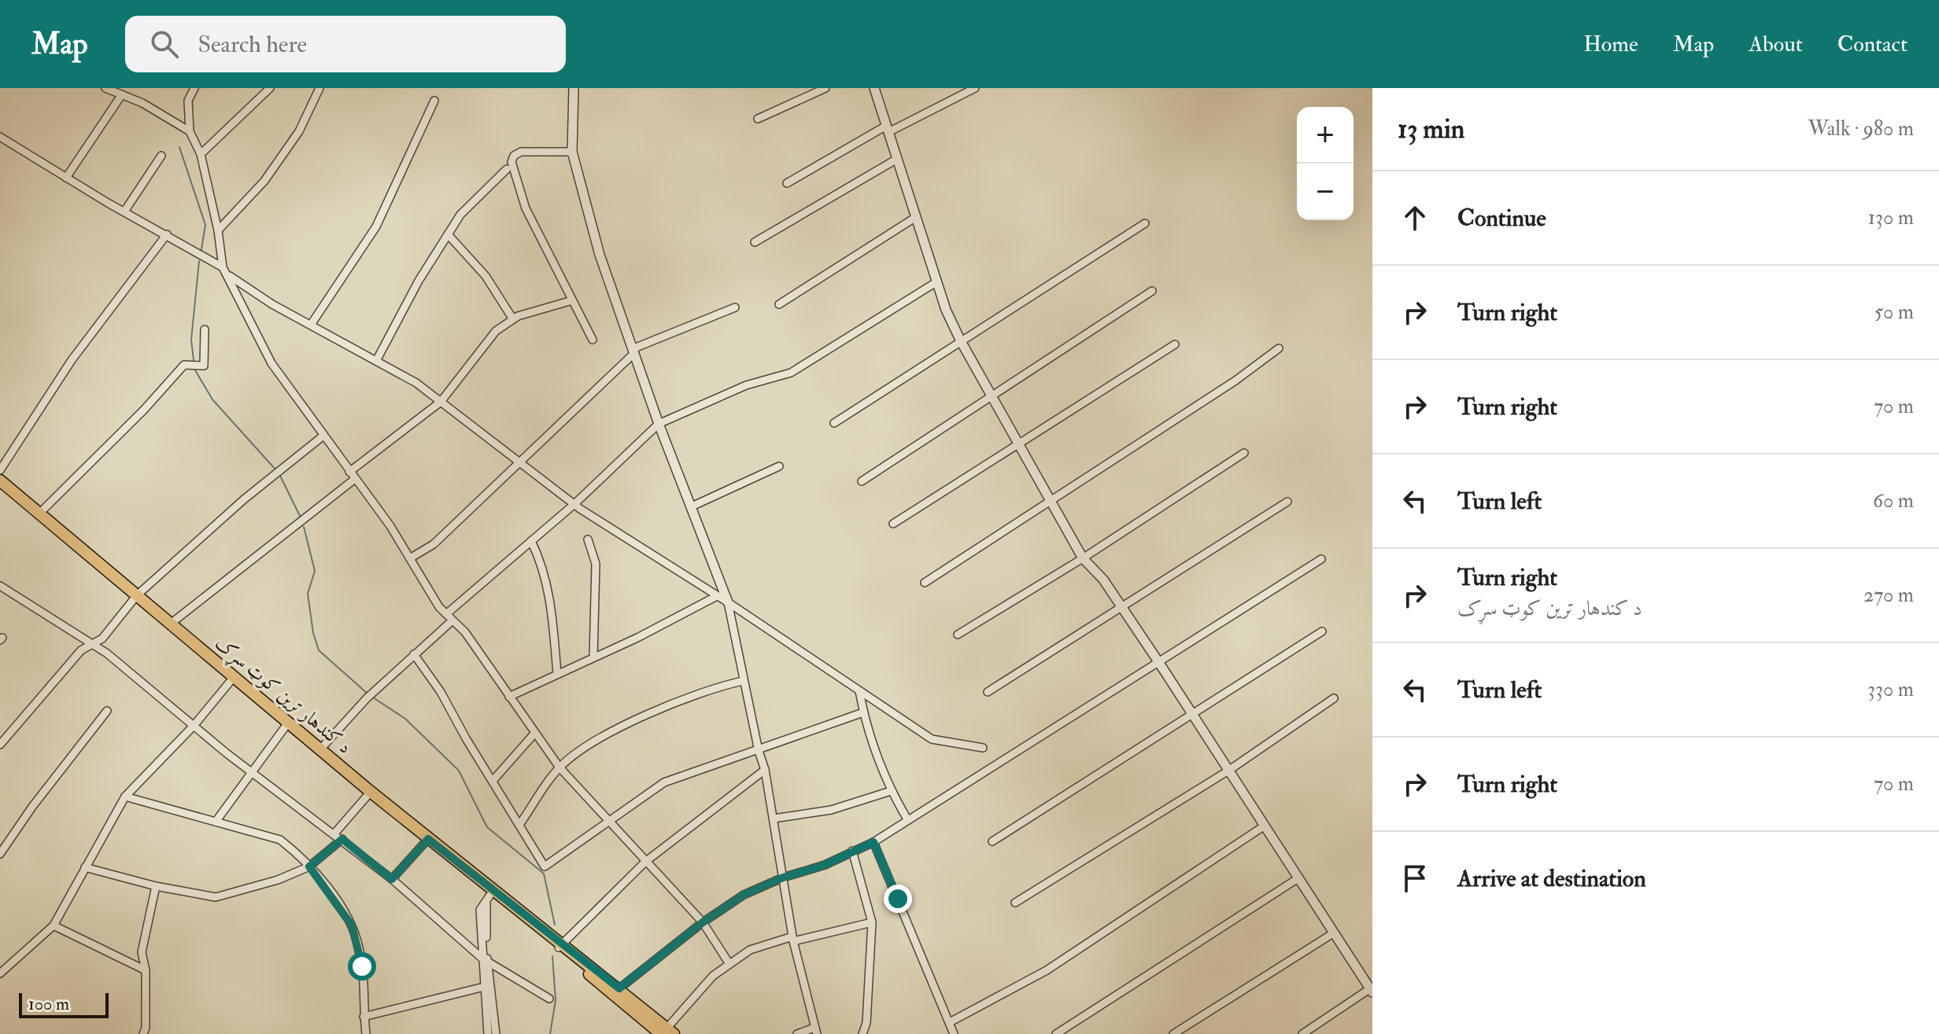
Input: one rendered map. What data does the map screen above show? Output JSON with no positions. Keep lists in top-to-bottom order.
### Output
{
  "streets": {
    "main road": ["د کندهار ترين کوټ سړک"]
  },
  "scale_bar": "100 m",
  "page": {
    "header": "Map",
    "search": "Search here",
    "nav": [
      "Home",
      "Map",
      "About",
      "Contact"
    ],
    "heading": ["13 min", "Walk · 980 m"],
    "map_buttons": ["+", "−"],
    "list": [
      ["Continue", "130 m"],
      ["Turn right", "50 m"],
      ["Turn right", "70 m"],
      ["Turn left", "60 m"],
      ["Turn right", "د کندهار ترين کوټ سړک", "270 m"],
      ["Turn left", "330 m"],
      ["Turn right", "70 m"],
      "Arrive at destination"
    ],
    "scale": "100 m"
  }
}
